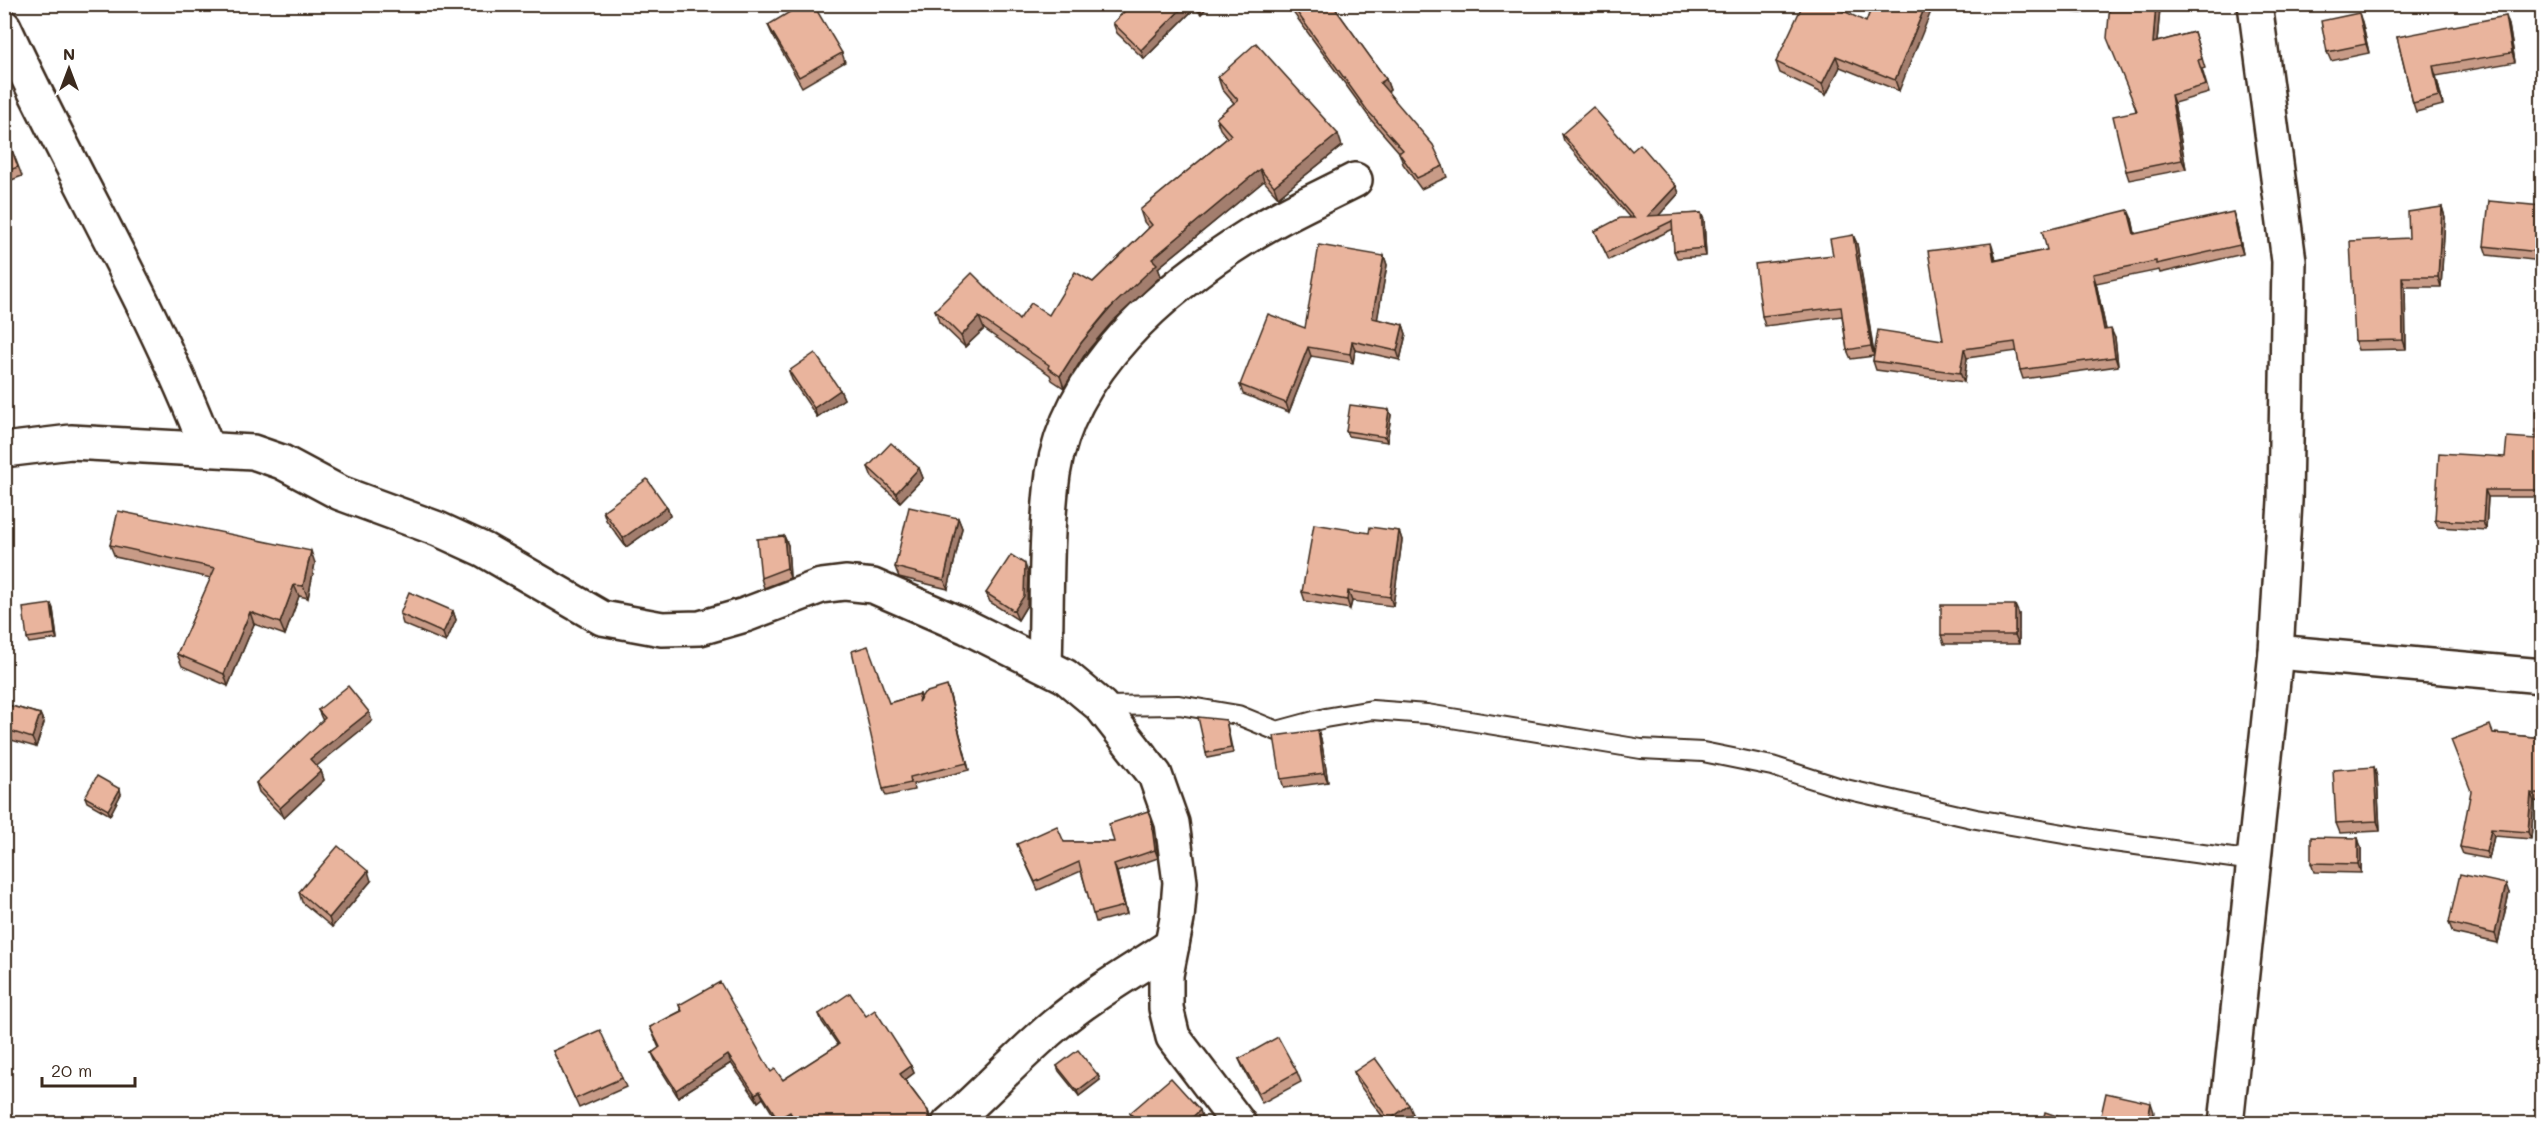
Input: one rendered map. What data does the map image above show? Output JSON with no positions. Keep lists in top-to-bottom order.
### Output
{
  "scale_bar": "20 m",
  "north": "top"
}
